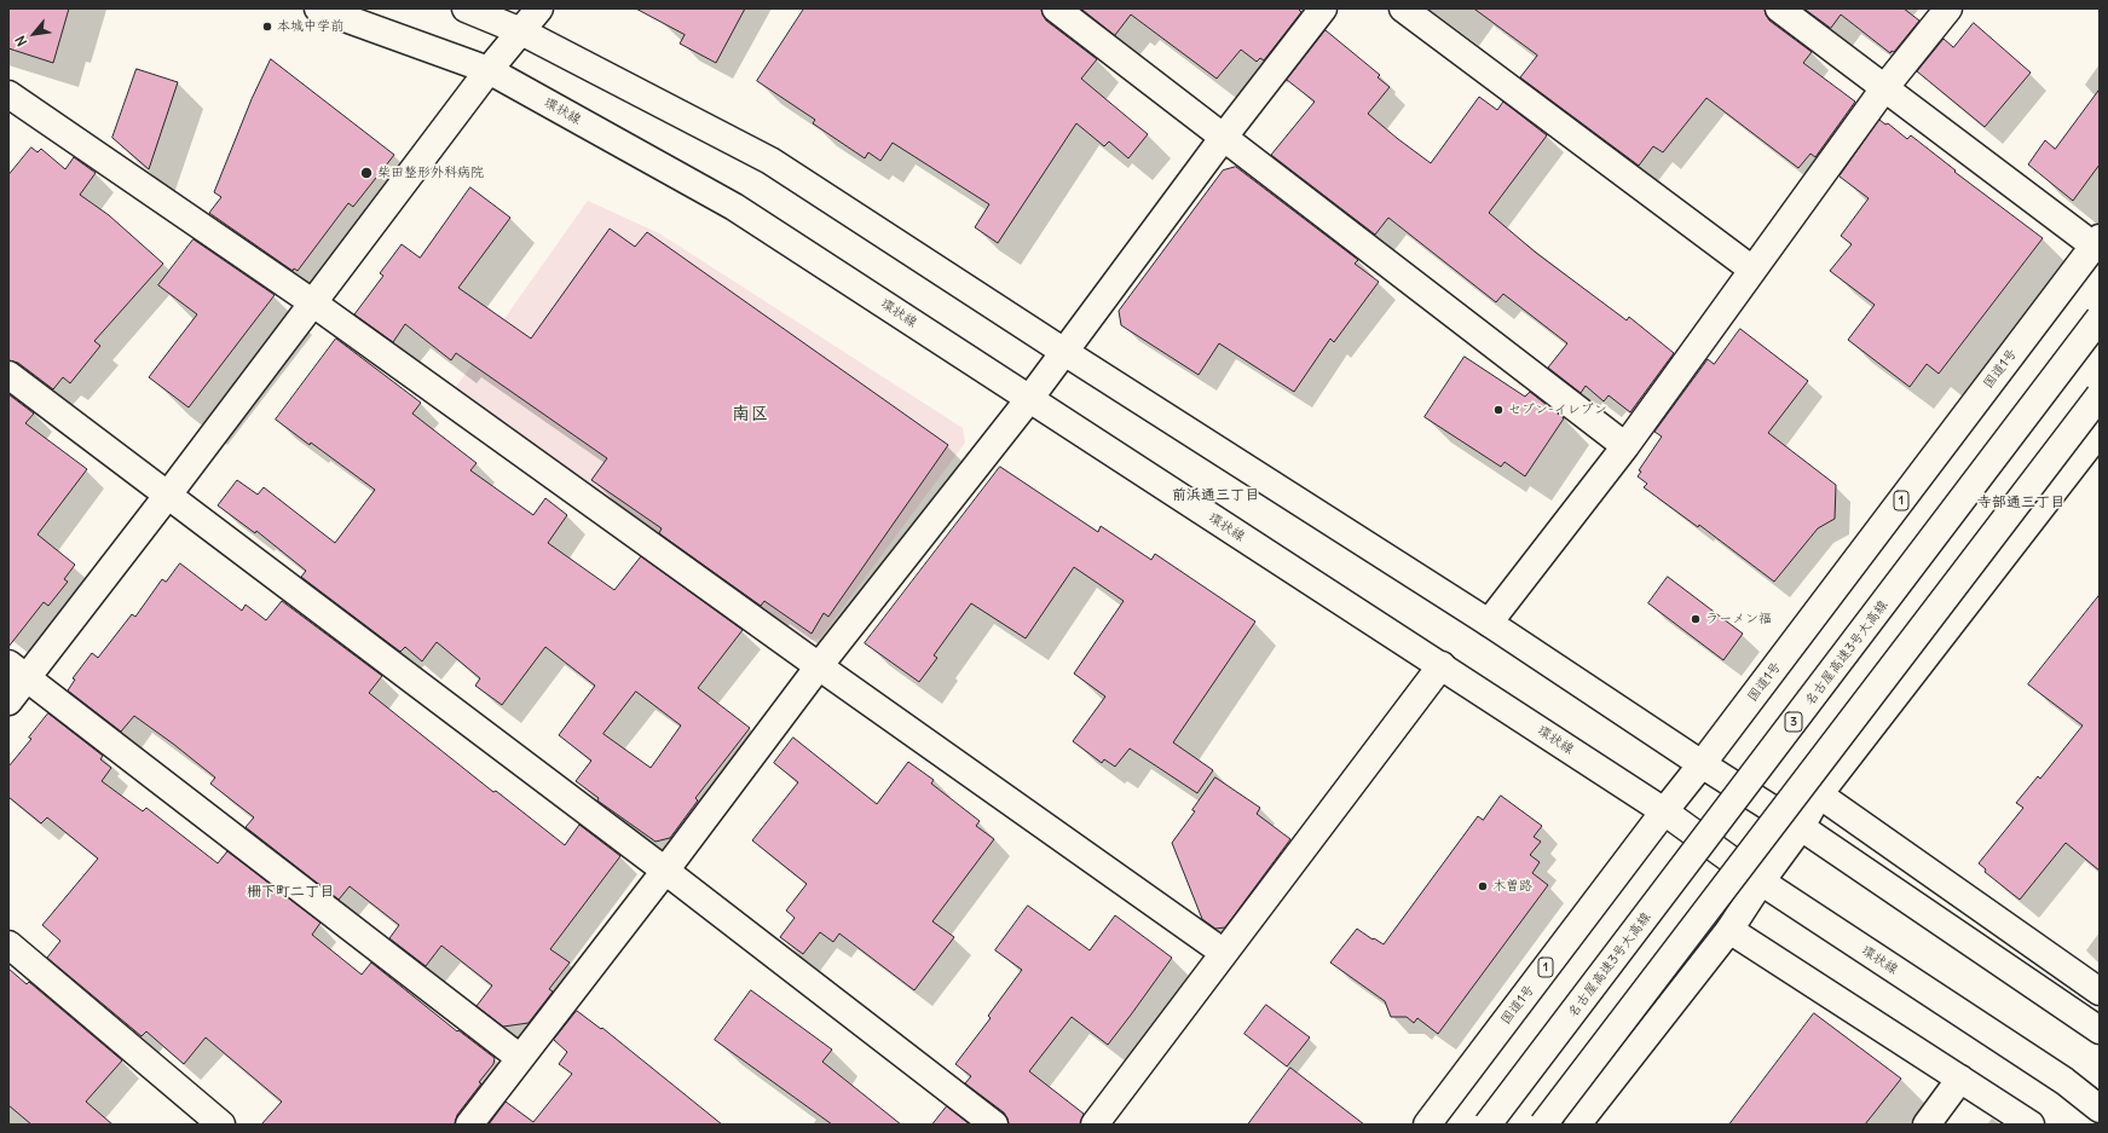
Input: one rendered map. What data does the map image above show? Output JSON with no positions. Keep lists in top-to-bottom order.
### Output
{
  "streets": {
    "main road": [
      "環状線",
      "国道1号",
      "1",
      "名古屋高速3号大高線",
      "3"
    ]
  },
  "crossings": [
    ["環状線", "国道1号"]
  ],
  "districts": [
    "南区",
    "前浜通三丁目",
    "寺部通三丁目",
    "柵下町二丁目"
  ],
  "places": [
    "本城中学前",
    "柴田整形外科病院",
    "セブン-イレブン",
    "ラーメン福",
    "木曽路"
  ],
  "north": "bottom left"
}
